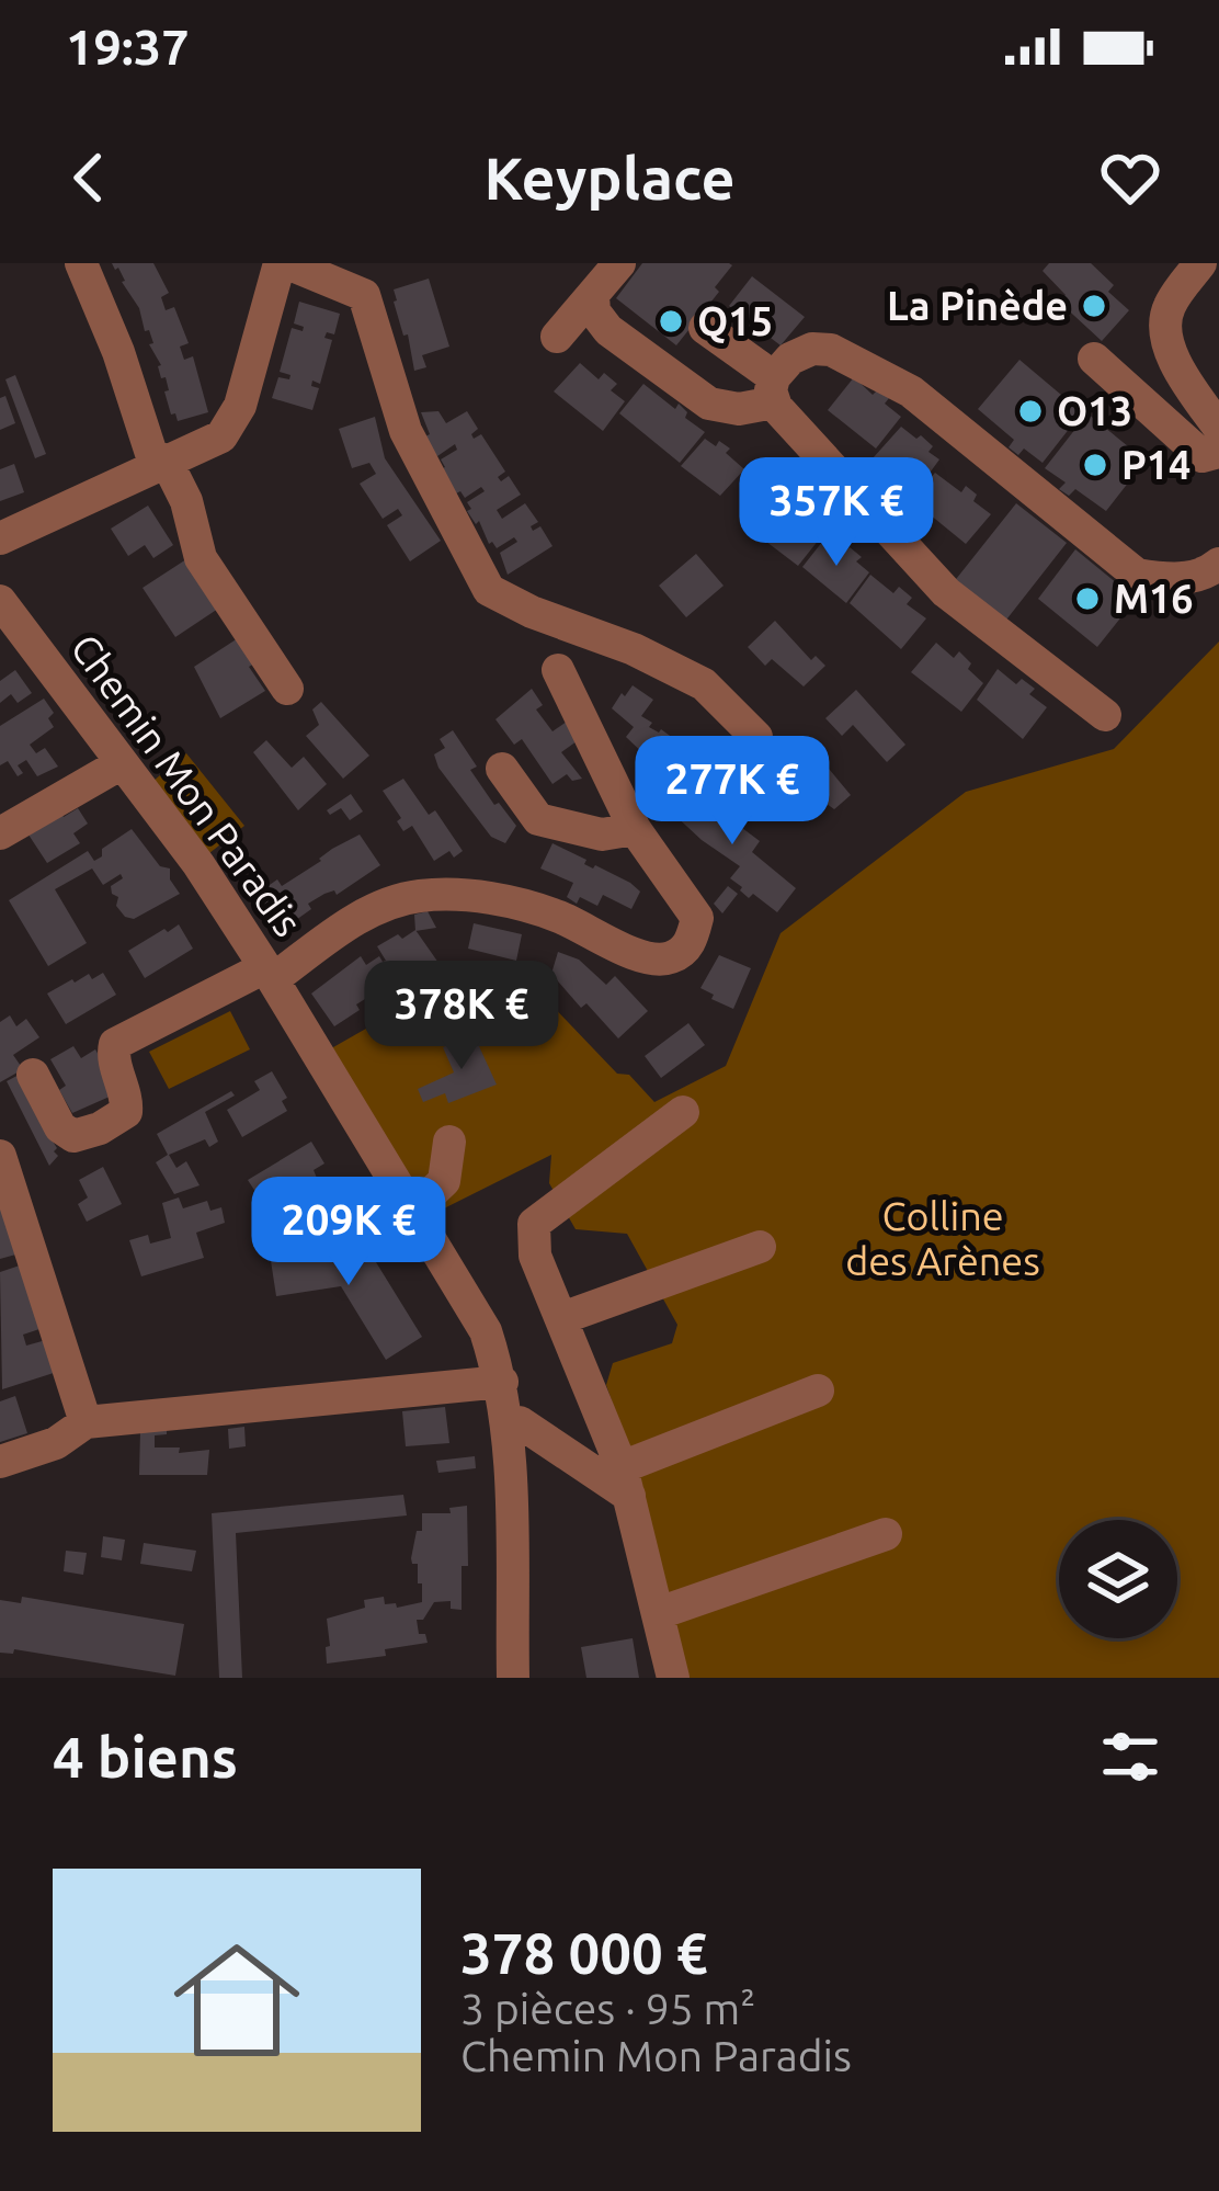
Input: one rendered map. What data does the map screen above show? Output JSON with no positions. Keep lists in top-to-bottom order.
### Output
{
  "streets": {
    "street": ["Chemin Mon Paradis"]
  },
  "parks": ["Colline des Arènes"],
  "places": [
    "La Pinède",
    "Q15",
    "O13",
    "P14",
    "M16"
  ],
  "page": {
    "status": "19:37",
    "header": "Keyplace",
    "price": [
      "357K €",
      "277K €",
      "378K €",
      "209K €"
    ],
    "heading": "4 biens",
    "list": [
      {
        "name": "378 000 €",
        "note": "3 pièces · 95 m² · Chemin Mon Paradis"
      }
    ]
  }
}
